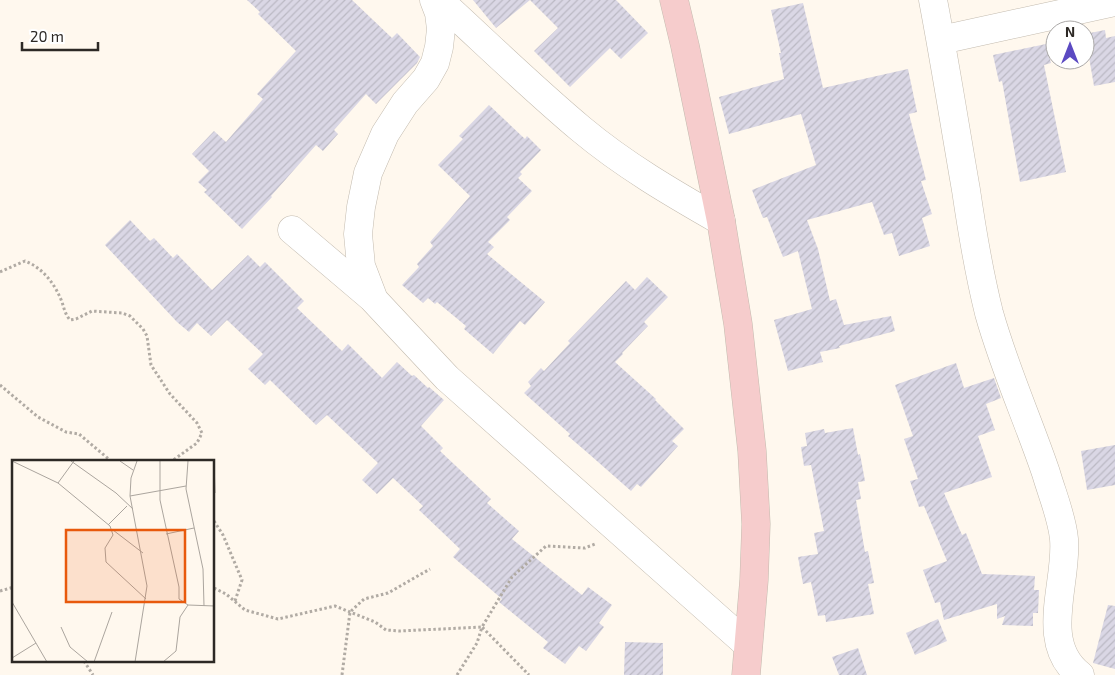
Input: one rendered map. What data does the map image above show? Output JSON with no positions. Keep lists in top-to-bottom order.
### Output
{
  "scale_bar": "20 m",
  "north": "top"
}
